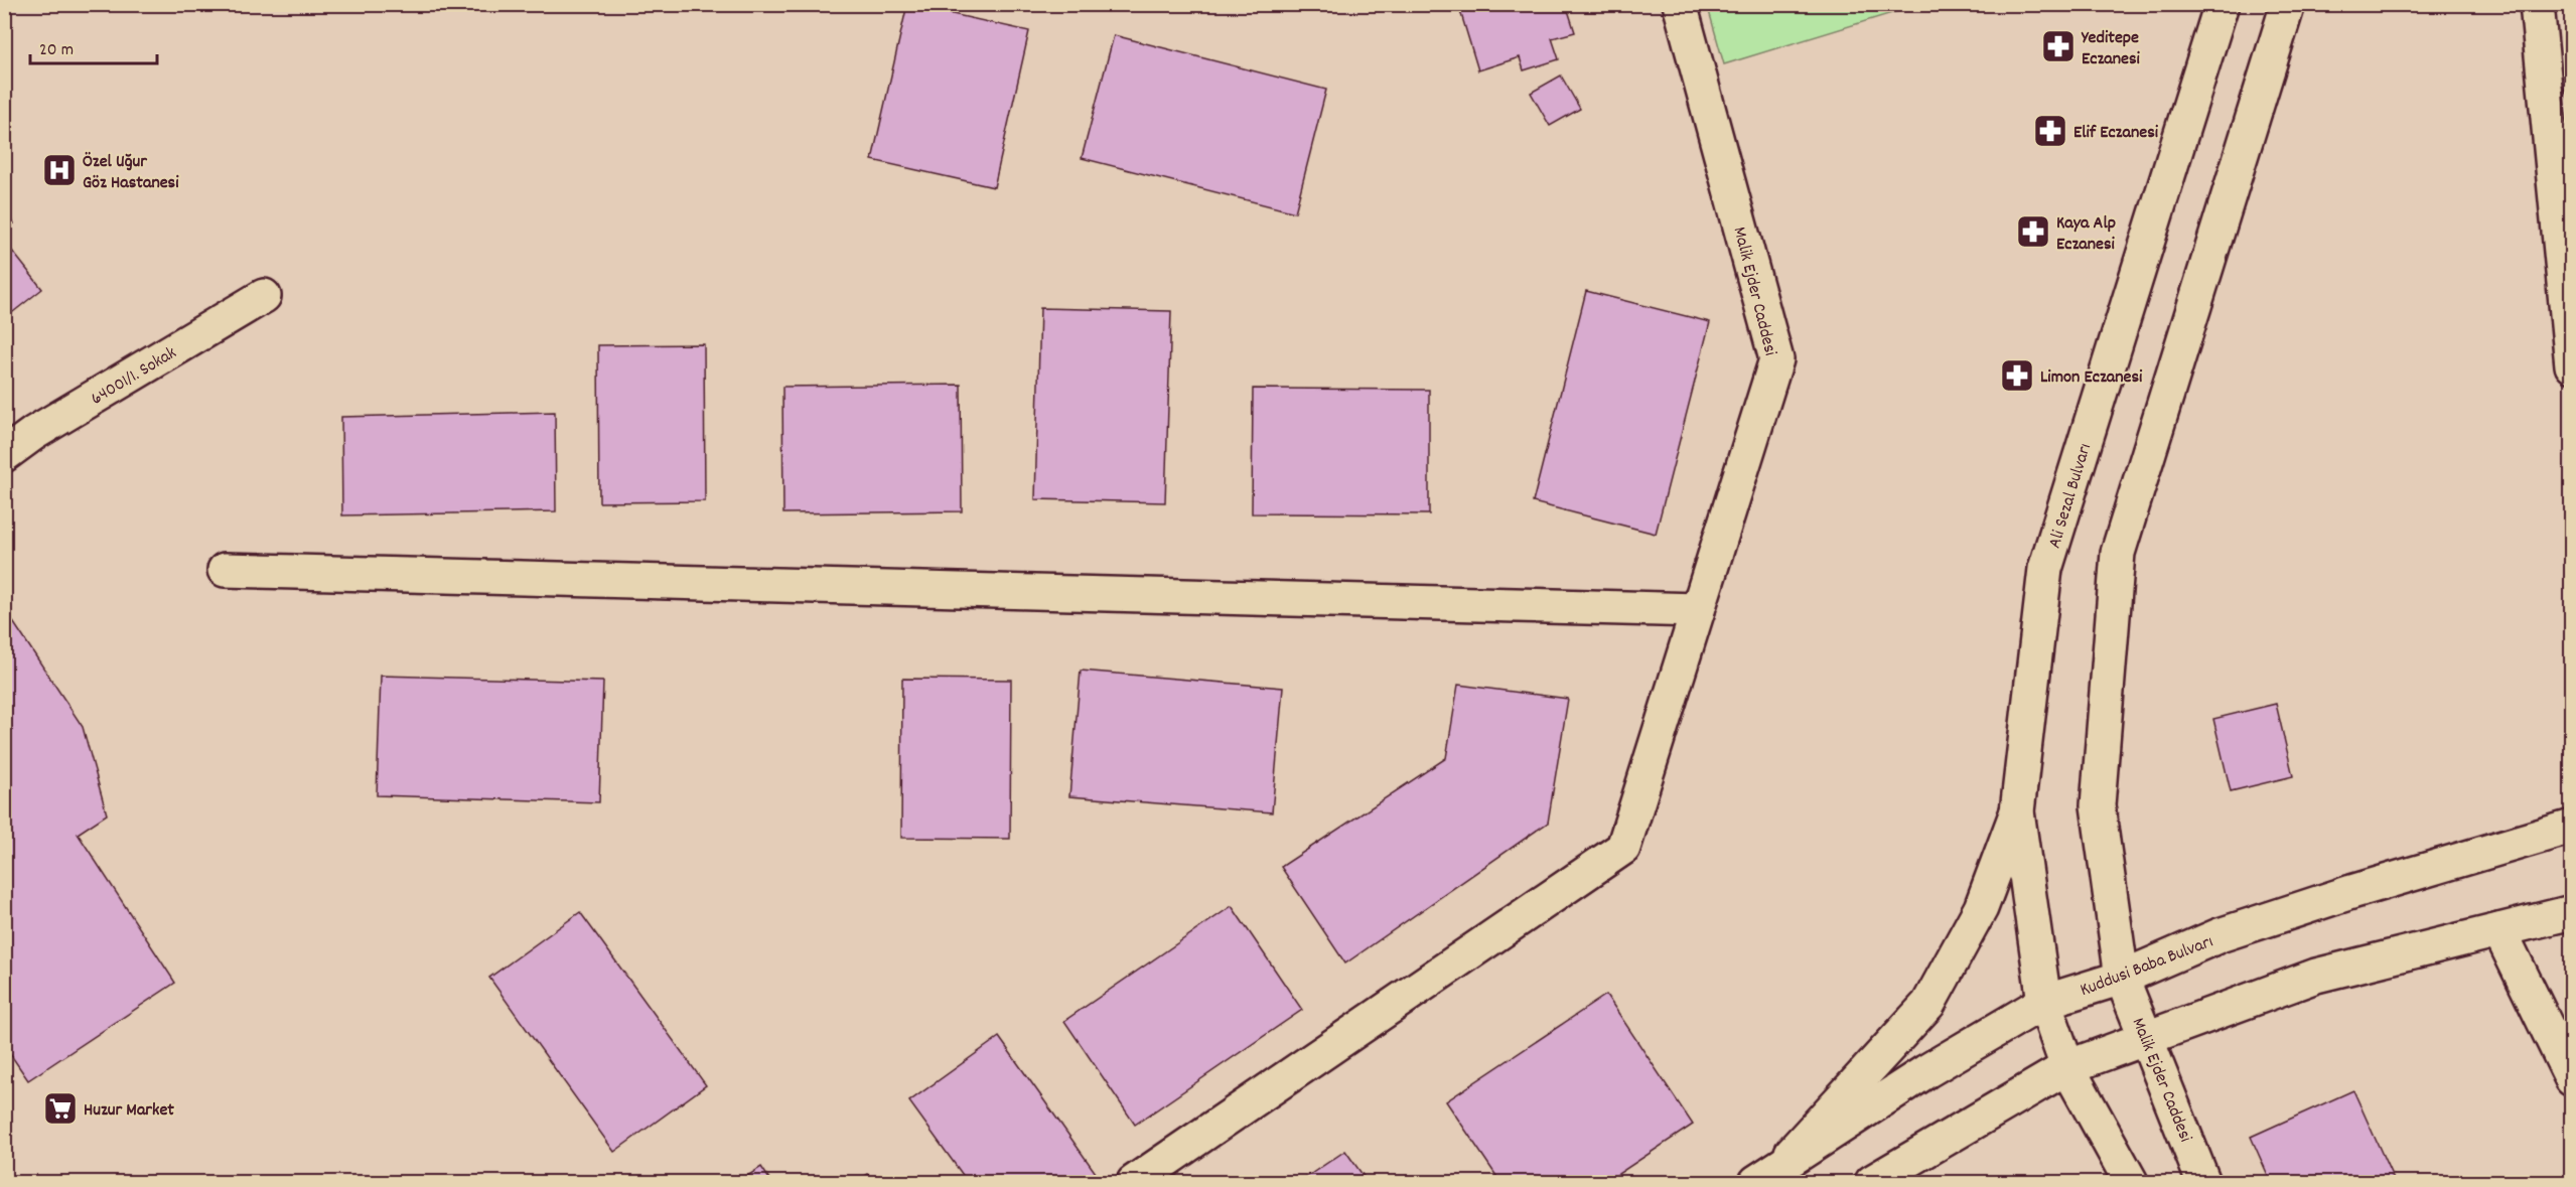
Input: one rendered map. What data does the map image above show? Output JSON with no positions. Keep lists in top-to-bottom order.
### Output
{
  "streets": {
    "street": [
      "Malik Ejder Caddesi",
      "64001/1. Sokak",
      "Ali Sezal Bulvarı",
      "Kuddusi Baba Bulvarı"
    ]
  },
  "crossings": [
    ["Malik Ejder Caddesi", "Kuddusi Baba Bulvarı"],
    ["Ali Sezal Bulvarı", "Kuddusi Baba Bulvarı"]
  ],
  "places": {
    "pharmacy": [
      "Yeditepe Eczanesi",
      "Elif Eczanesi",
      "Kaya Alp Eczanesi",
      "Limon Eczanesi"
    ],
    "hospital": ["Özel Uğur Göz Hastanesi"],
    "supermarket": ["Huzur Market"]
  },
  "scale_bar": "20 m"
}
